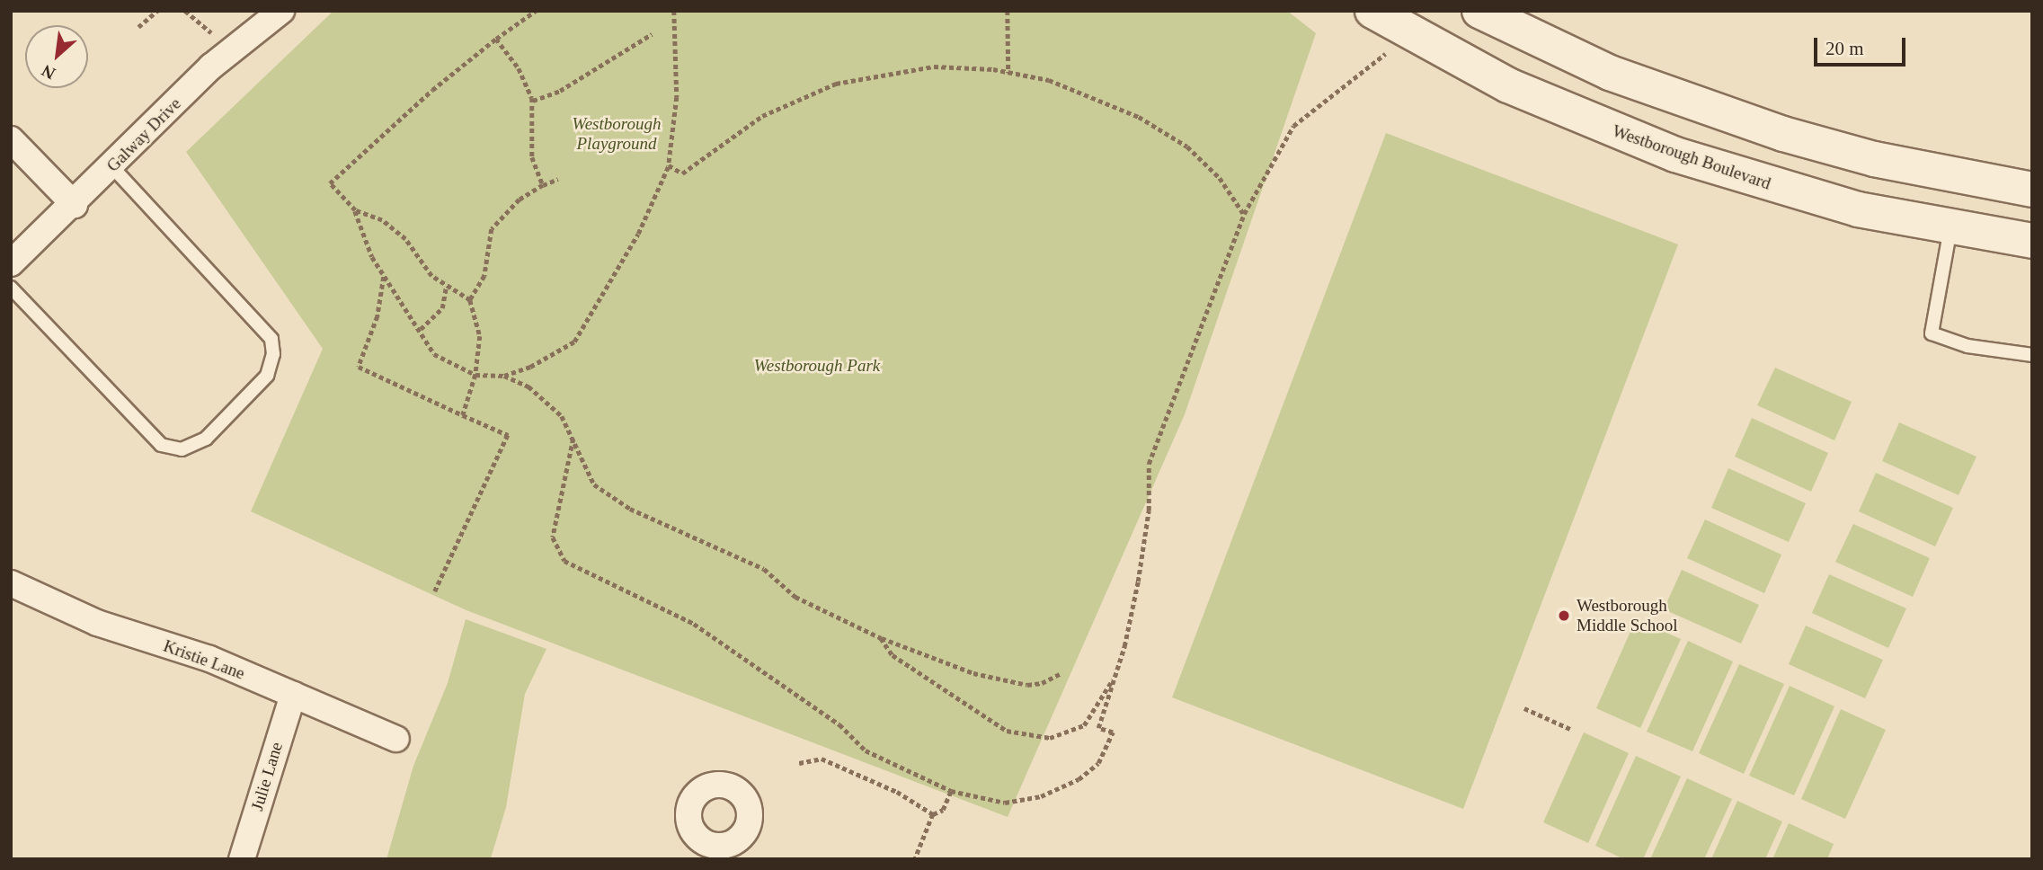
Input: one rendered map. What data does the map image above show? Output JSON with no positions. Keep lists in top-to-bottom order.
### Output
{
  "streets": {
    "main road": ["Westborough Boulevard"],
    "street": ["Galway Drive", "Kristie Lane", "Julie Lane"]
  },
  "crossings": [
    ["Kristie Lane", "Julie Lane"]
  ],
  "parks": ["Westborough Playground", "Westborough Park"],
  "places": ["Westborough Middle School"],
  "scale_bar": "20 m",
  "north": "bottom left"
}
